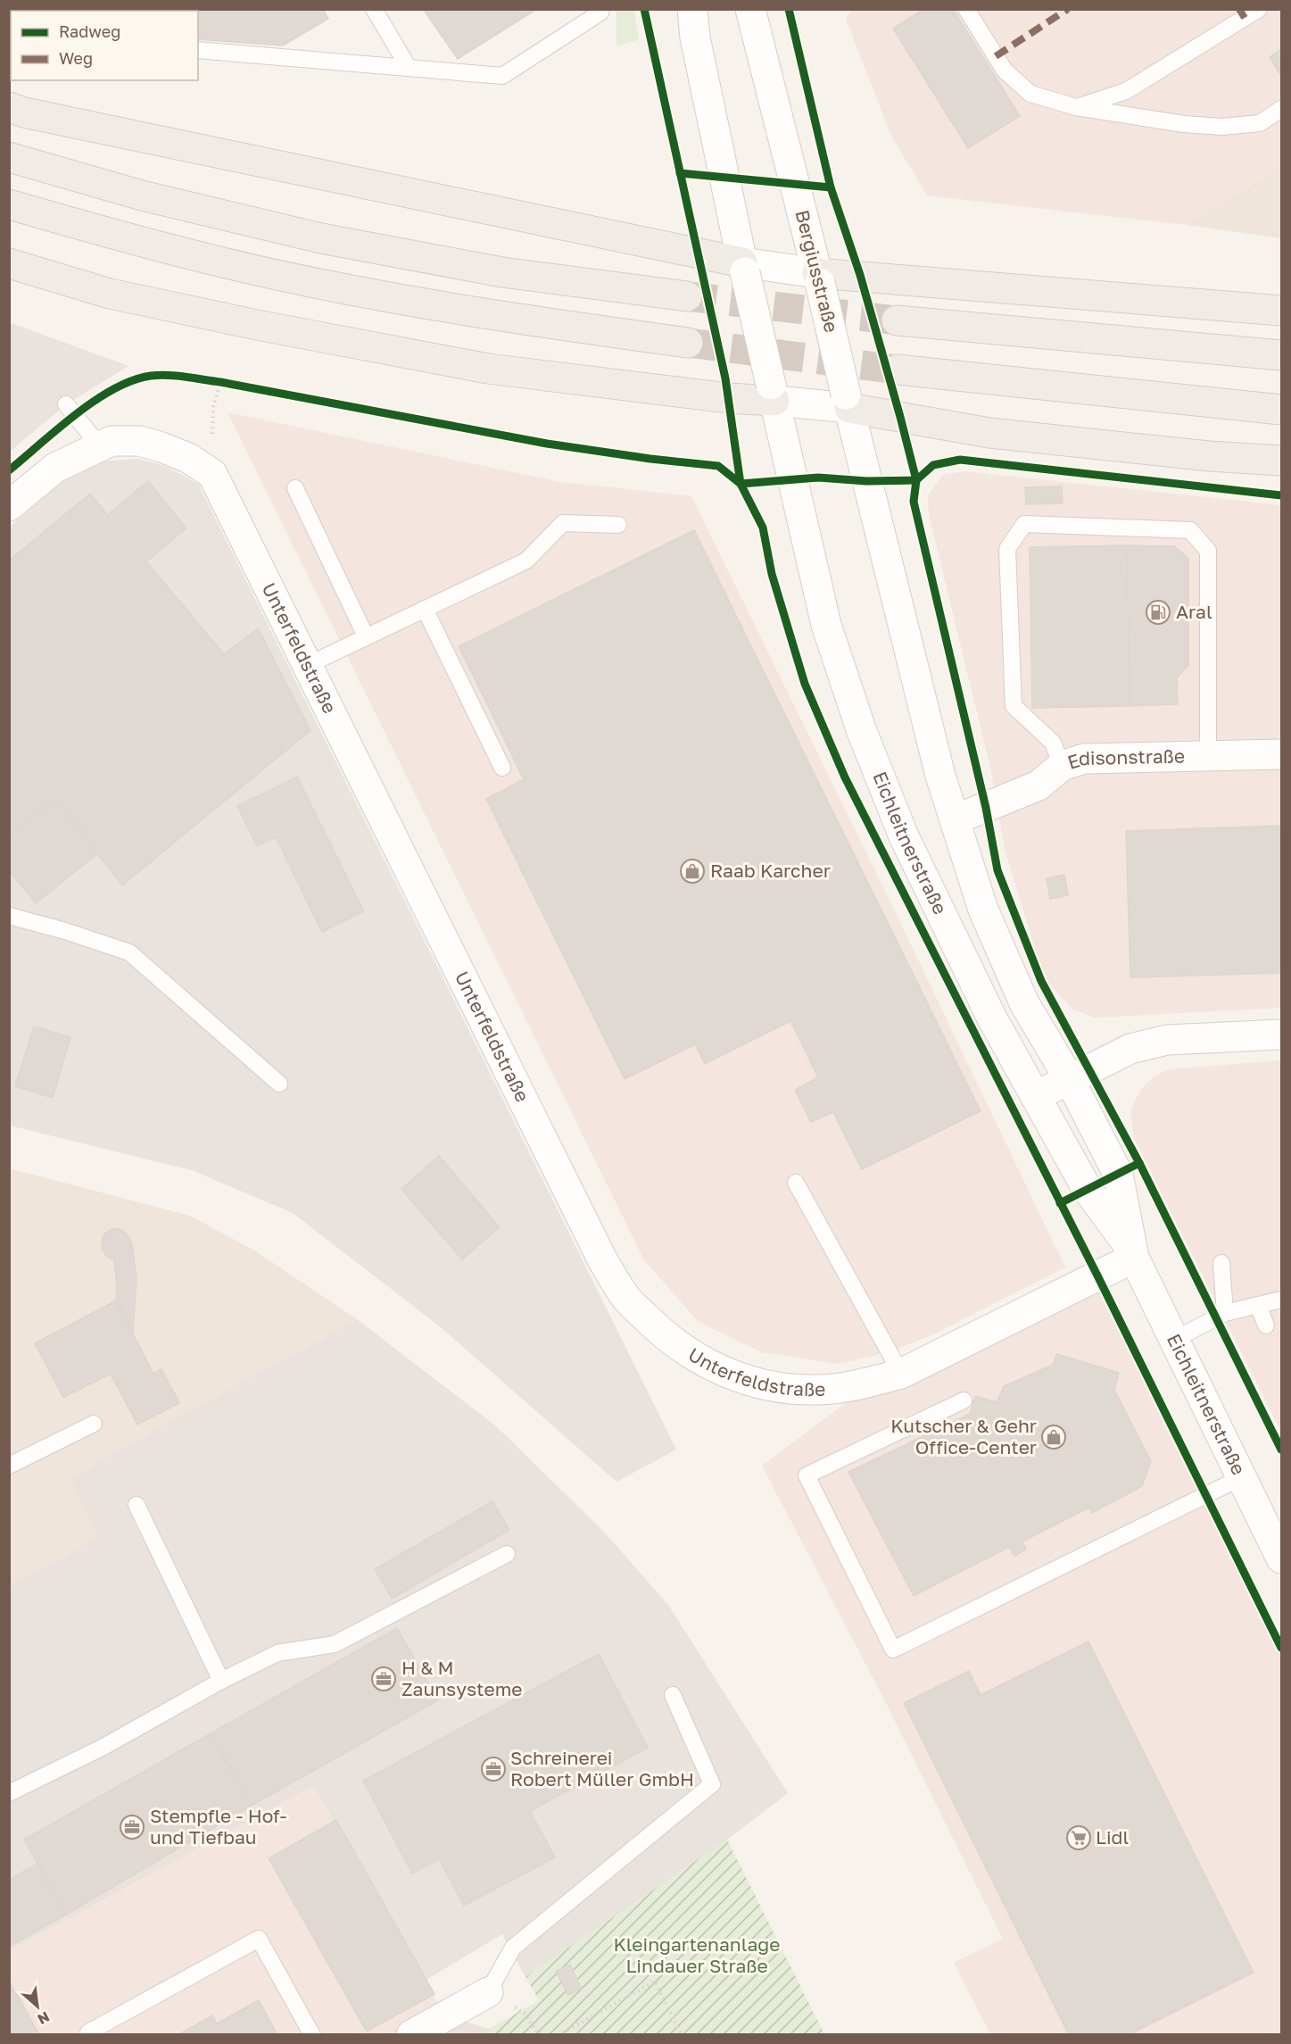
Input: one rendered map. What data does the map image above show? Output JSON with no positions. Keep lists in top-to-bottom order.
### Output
{
  "streets": {
    "street": [
      "Bergiusstraße",
      "Unterfeldstraße",
      "Edisonstraße",
      "Eichleitnerstraße"
    ]
  },
  "crossings": [
    ["Bergiusstraße", "Eichleitnerstraße"],
    ["Unterfeldstraße", "Eichleitnerstraße"],
    ["Edisonstraße", "Eichleitnerstraße"]
  ],
  "parks": ["Kleingartenanlage Lindauer Straße"],
  "places": {
    "fuel station": ["Aral"],
    "shop": ["Raab Karcher", "Kutscher & Gehr Office-Center"],
    "office": ["H & M Zaunsysteme", "Schreinerei Robert Müller GmbH", "Stempfle - Hof- und Tiefbau"],
    "supermarket": ["Lidl"]
  },
  "legend": ["Radweg", "Weg"],
  "north": "bottom right"
}
